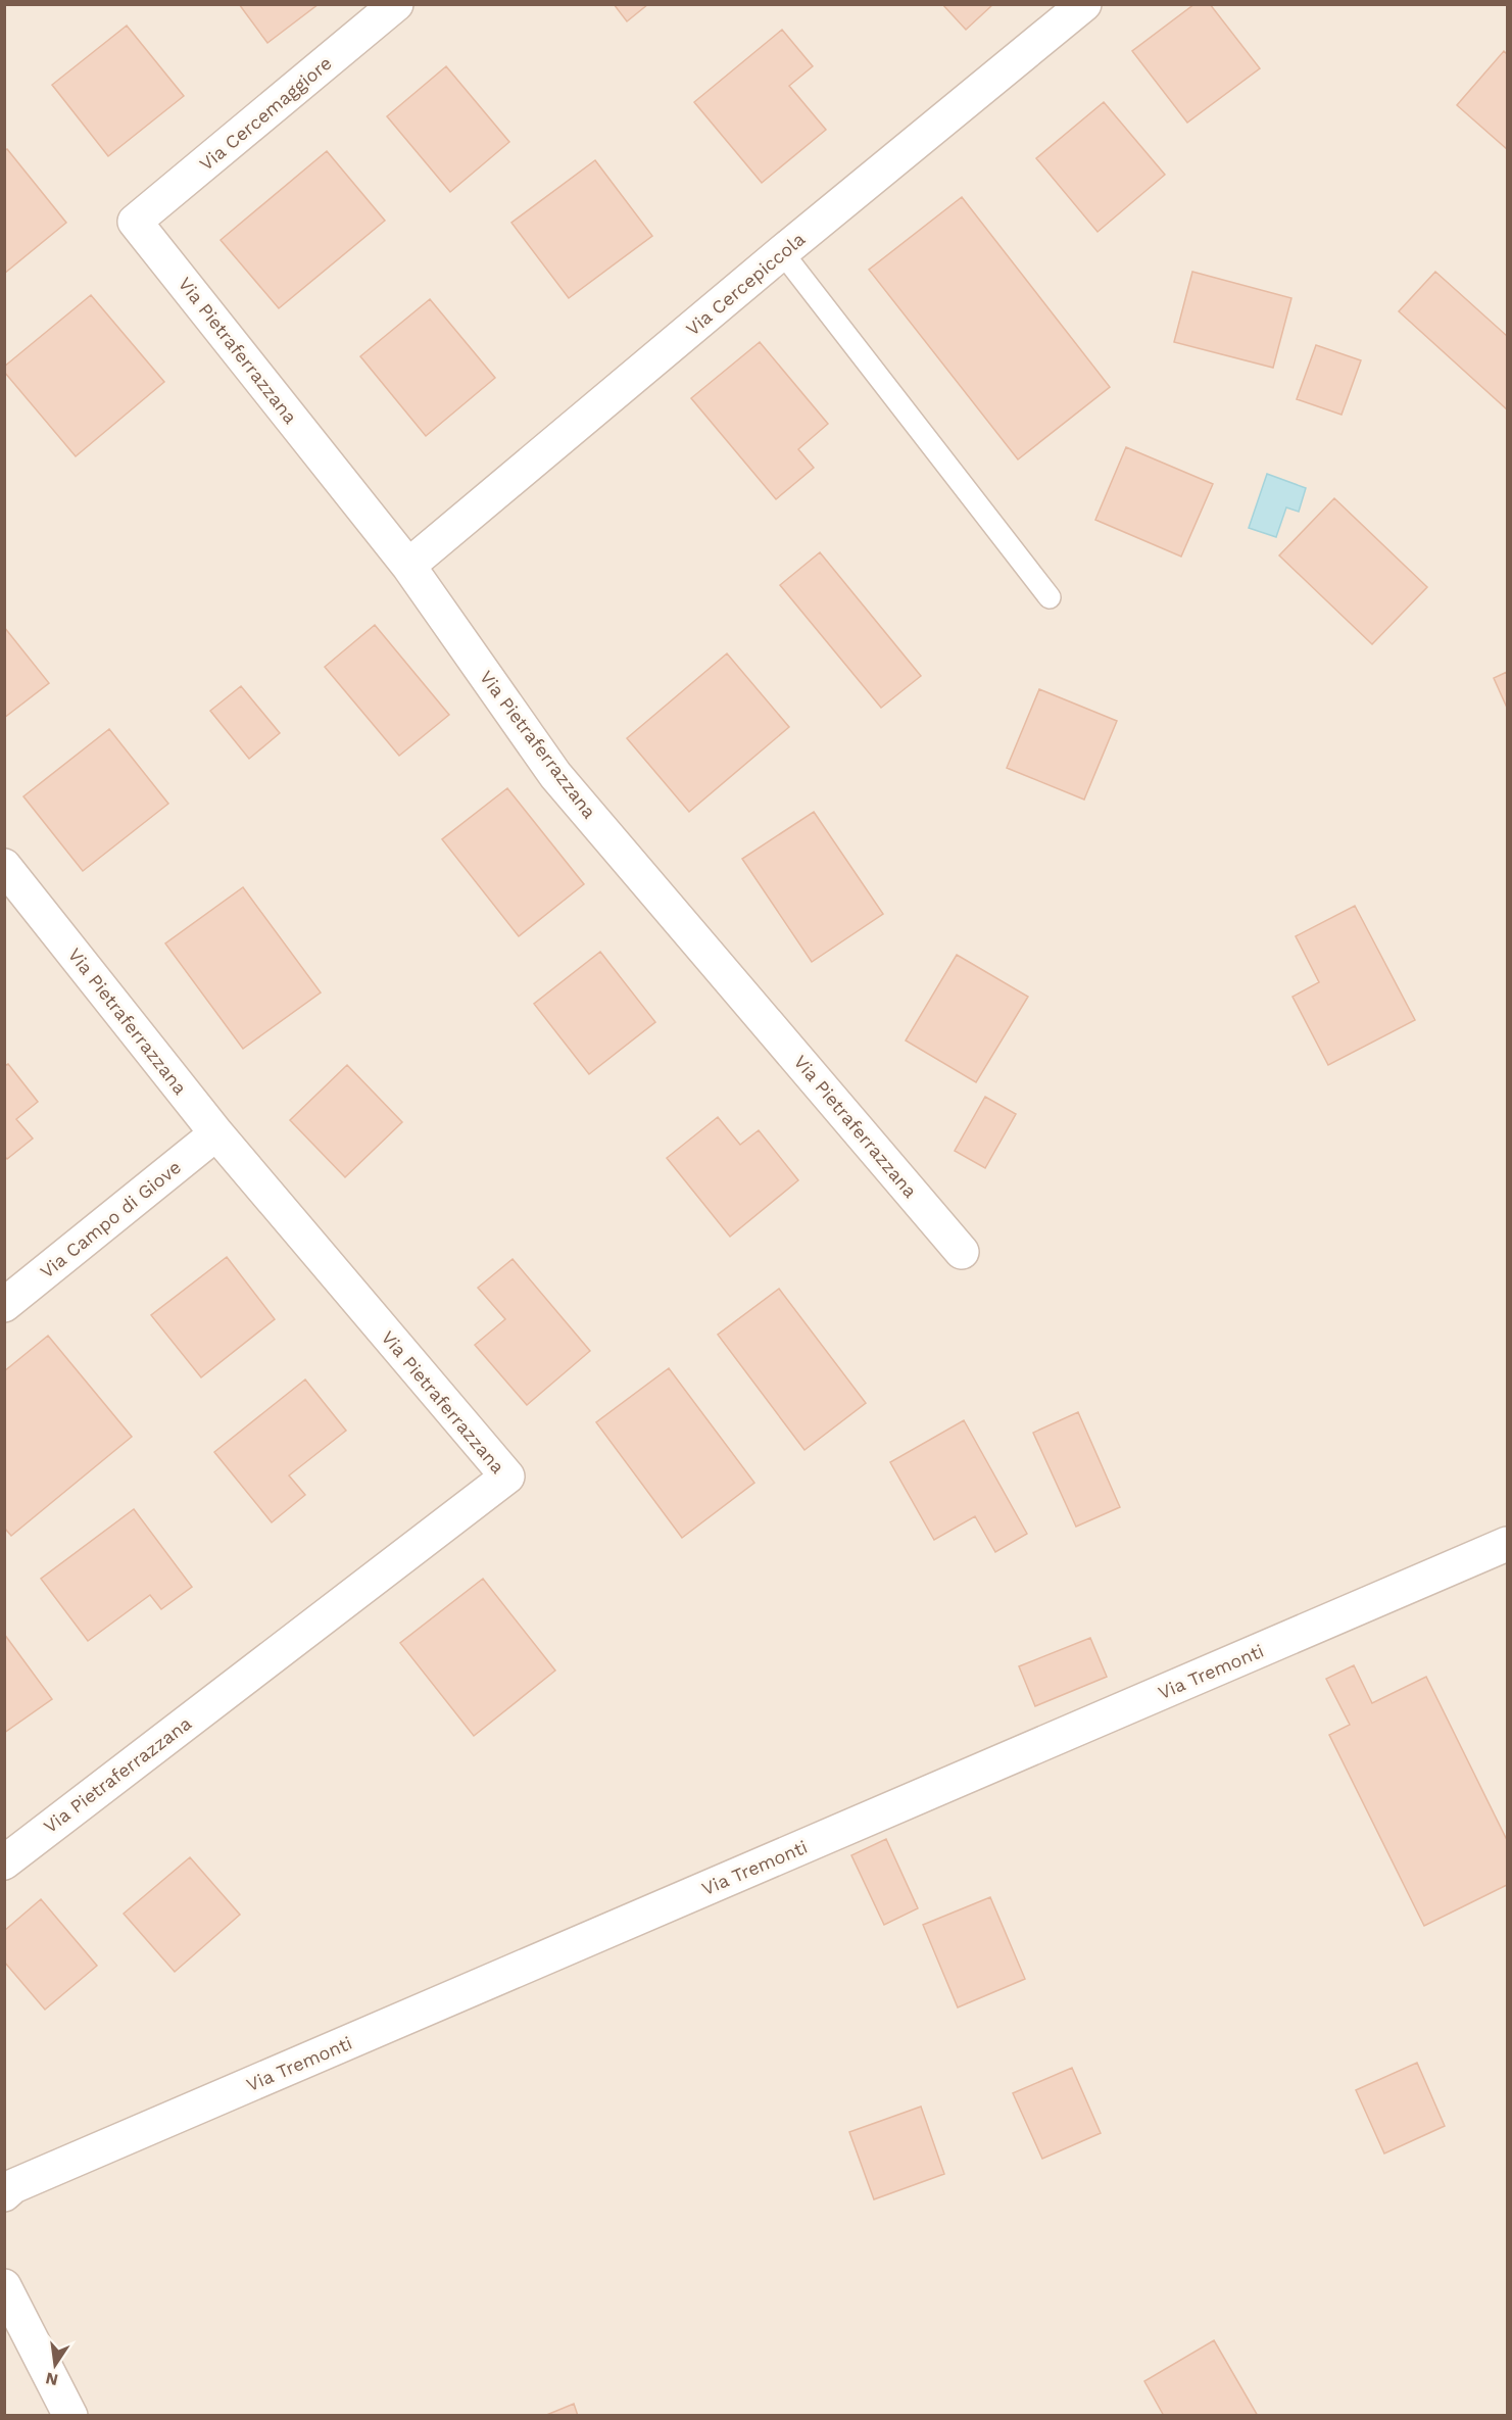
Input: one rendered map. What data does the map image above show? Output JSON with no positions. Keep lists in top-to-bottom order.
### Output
{
  "streets": {
    "street": [
      "Via Cercemaggiore",
      "Via Cercepiccola",
      "Via Pietraferrazzana",
      "Via Campo di Giove",
      "Via Tremonti"
    ]
  },
  "crossings": [
    ["Via Cercemaggiore", "Via Pietraferrazzana"],
    ["Via Cercepiccola", "Via Pietraferrazzana"],
    ["Via Pietraferrazzana", "Via Campo di Giove"]
  ],
  "north": "bottom"
}
